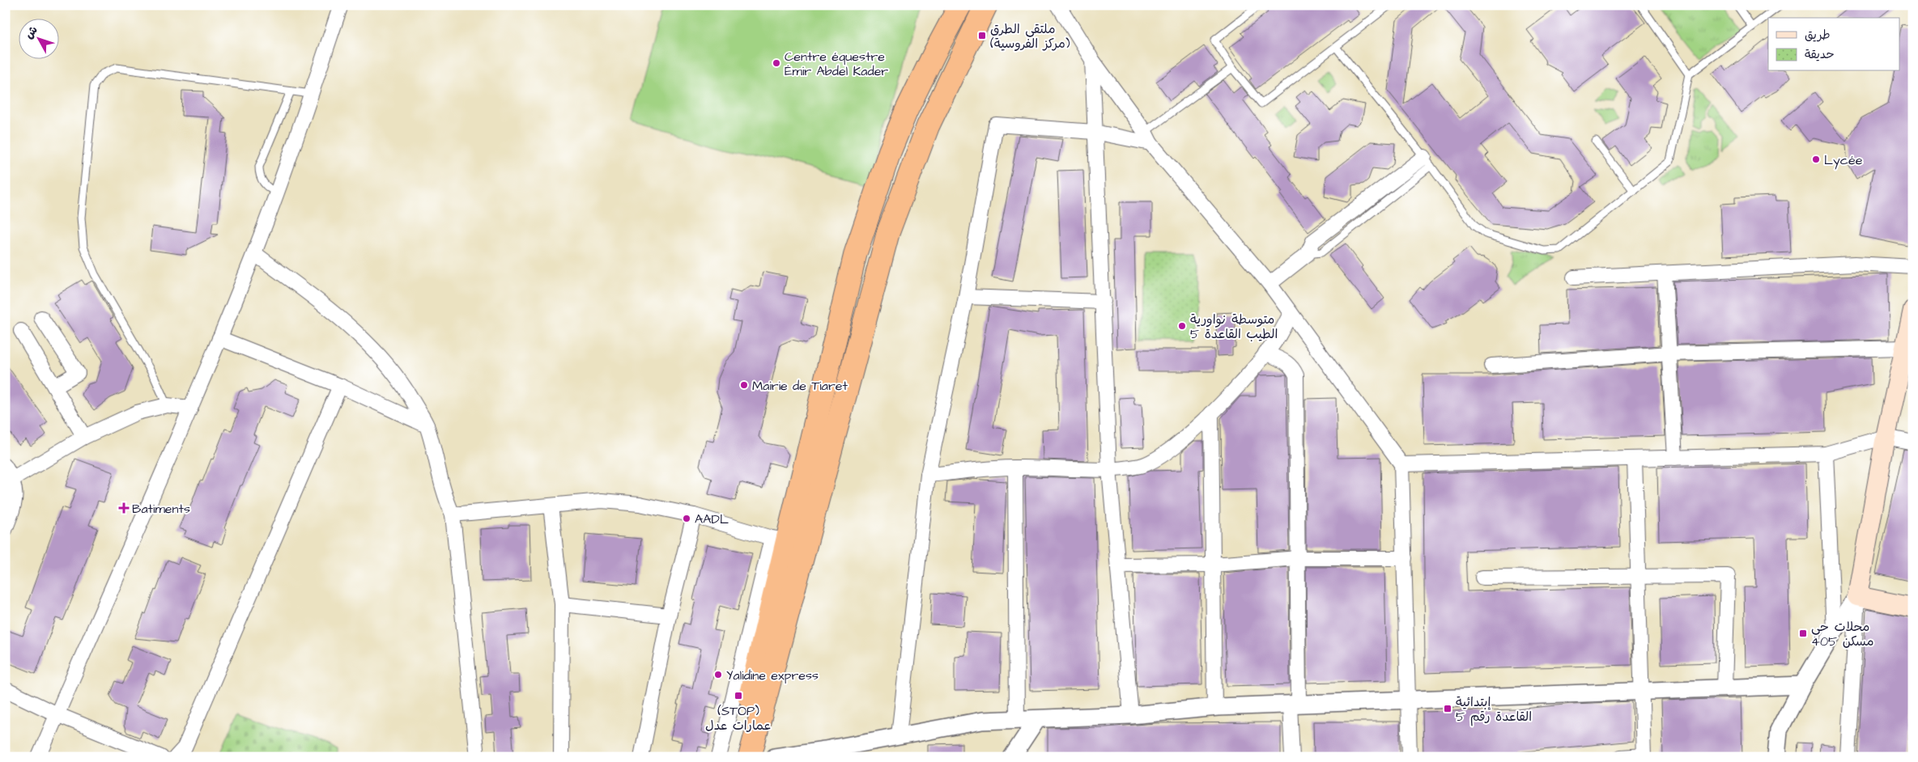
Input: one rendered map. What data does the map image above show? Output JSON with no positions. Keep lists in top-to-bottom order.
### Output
{
  "places": {
    "transit": [
      "ملتقى الطرق (مركز الفروسية)",
      "محلات حي 405 مسكن",
      "(STOP) عمارات عدل",
      "إبتدائية القاعدة رقم 5"
    ],
    "other": [
      "Centre équestre Émir Abdel Kader",
      "Lycée",
      "متوسطة نواورية الطيب القاعدة 5",
      "Mairie de Tiaret",
      "AADL",
      "Yalidine express"
    ],
    "health": ["Batiments"]
  },
  "legend": ["طريق", "حديقة"],
  "north": "top left"
}
